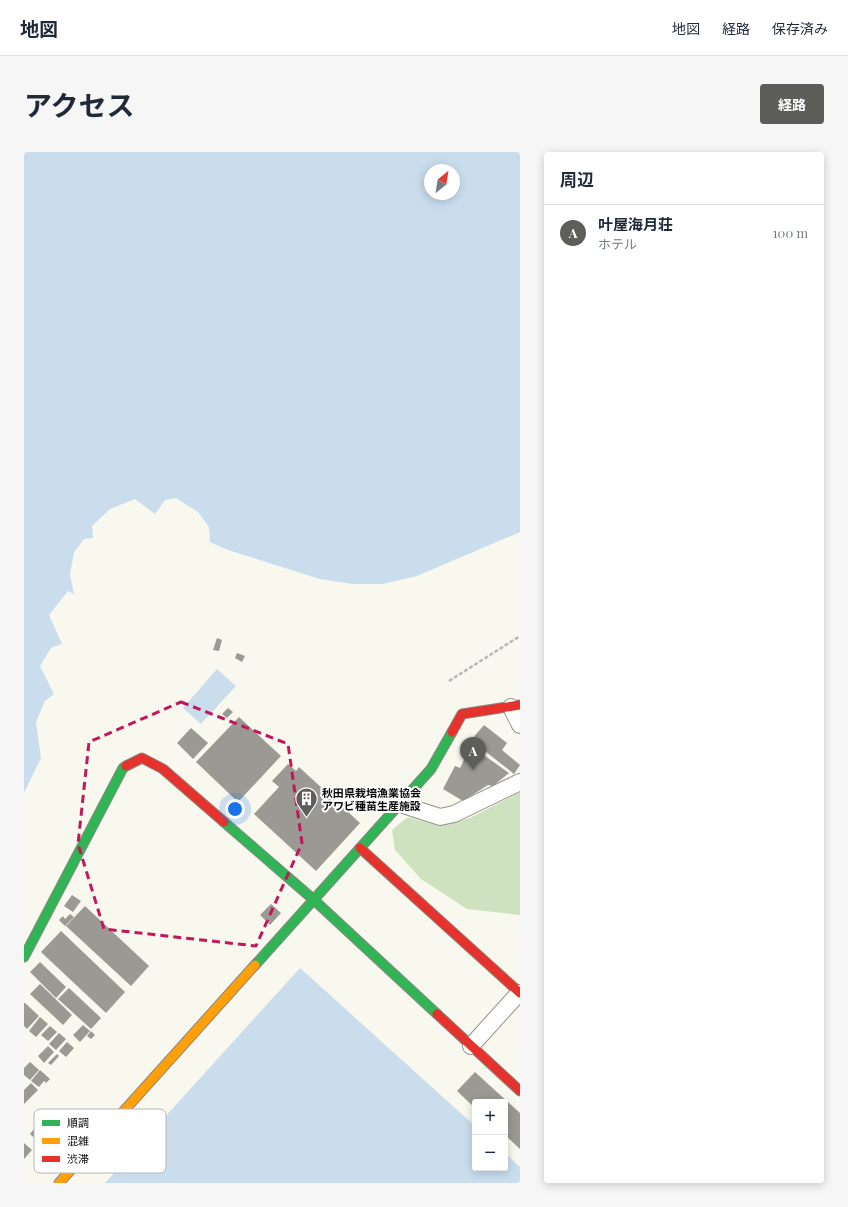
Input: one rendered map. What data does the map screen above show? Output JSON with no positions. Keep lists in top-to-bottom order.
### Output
{
  "places": {
    "building": ["秋田県栽培漁業協会 アワビ種苗生産施設"]
  },
  "legend": ["順調", "混雑", "渋滞"],
  "north": "top right",
  "page": {
    "header": "地図",
    "nav": ["地図", "経路", "保存済み"],
    "title": "アクセス",
    "buttons": "経路",
    "heading": "周辺",
    "list": [
      {
        "mark": "A",
        "name": "叶屋海月荘",
        "note": "ホテル",
        "value": "100 m"
      }
    ],
    "pins": "A",
    "map_buttons": ["+", "−"]
  }
}
